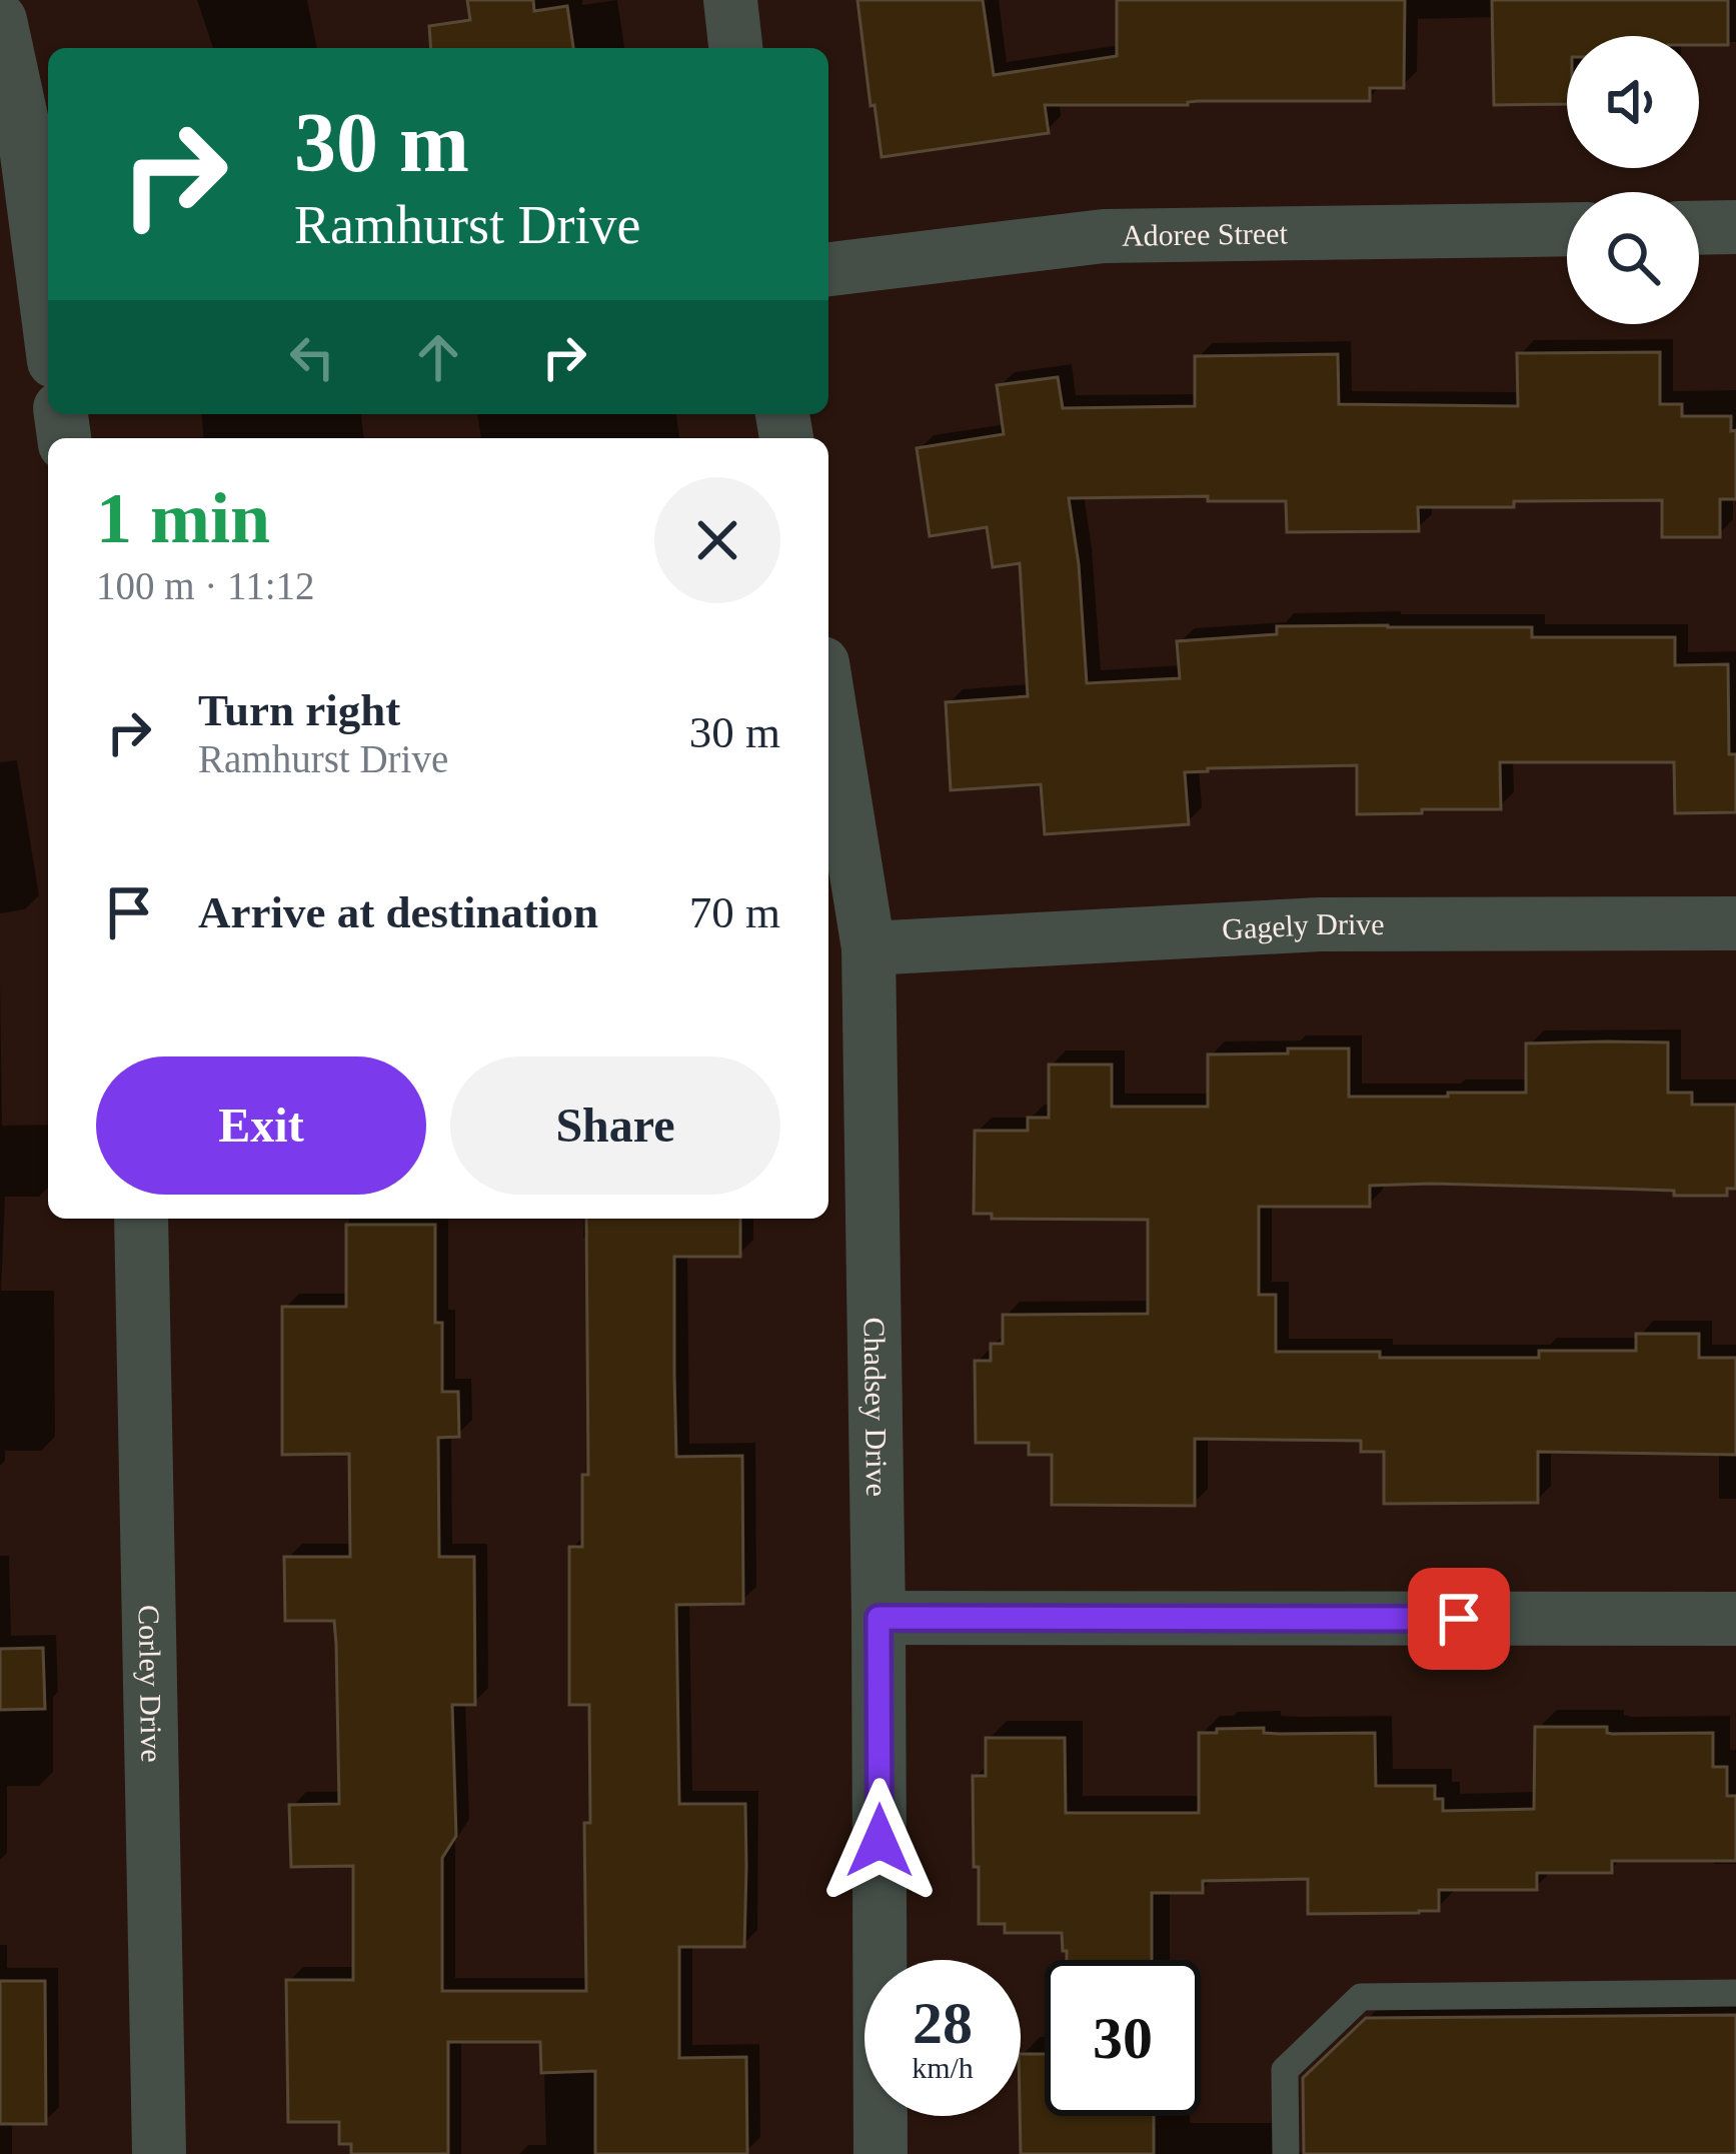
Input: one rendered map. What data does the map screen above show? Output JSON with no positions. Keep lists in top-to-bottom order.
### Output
{
  "streets": {
    "street": [
      "Adoree Street",
      "Gagely Drive",
      "Chadsey Drive",
      "Corley Drive"
    ]
  },
  "crossings": [
    ["Gagely Drive", "Chadsey Drive"]
  ],
  "page": {
    "turn": ["30 m", "Ramhurst Drive"],
    "heading": ["1 min", "100 m · 11:12"],
    "list": [
      {
        "name": "Turn right",
        "note": "Ramhurst Drive",
        "value": "30 m"
      },
      {
        "name": "Arrive at destination",
        "value": "70 m"
      }
    ],
    "buttons": ["Exit", "Share"],
    "speed": "28 km/h",
    "limit": "30"
  }
}
